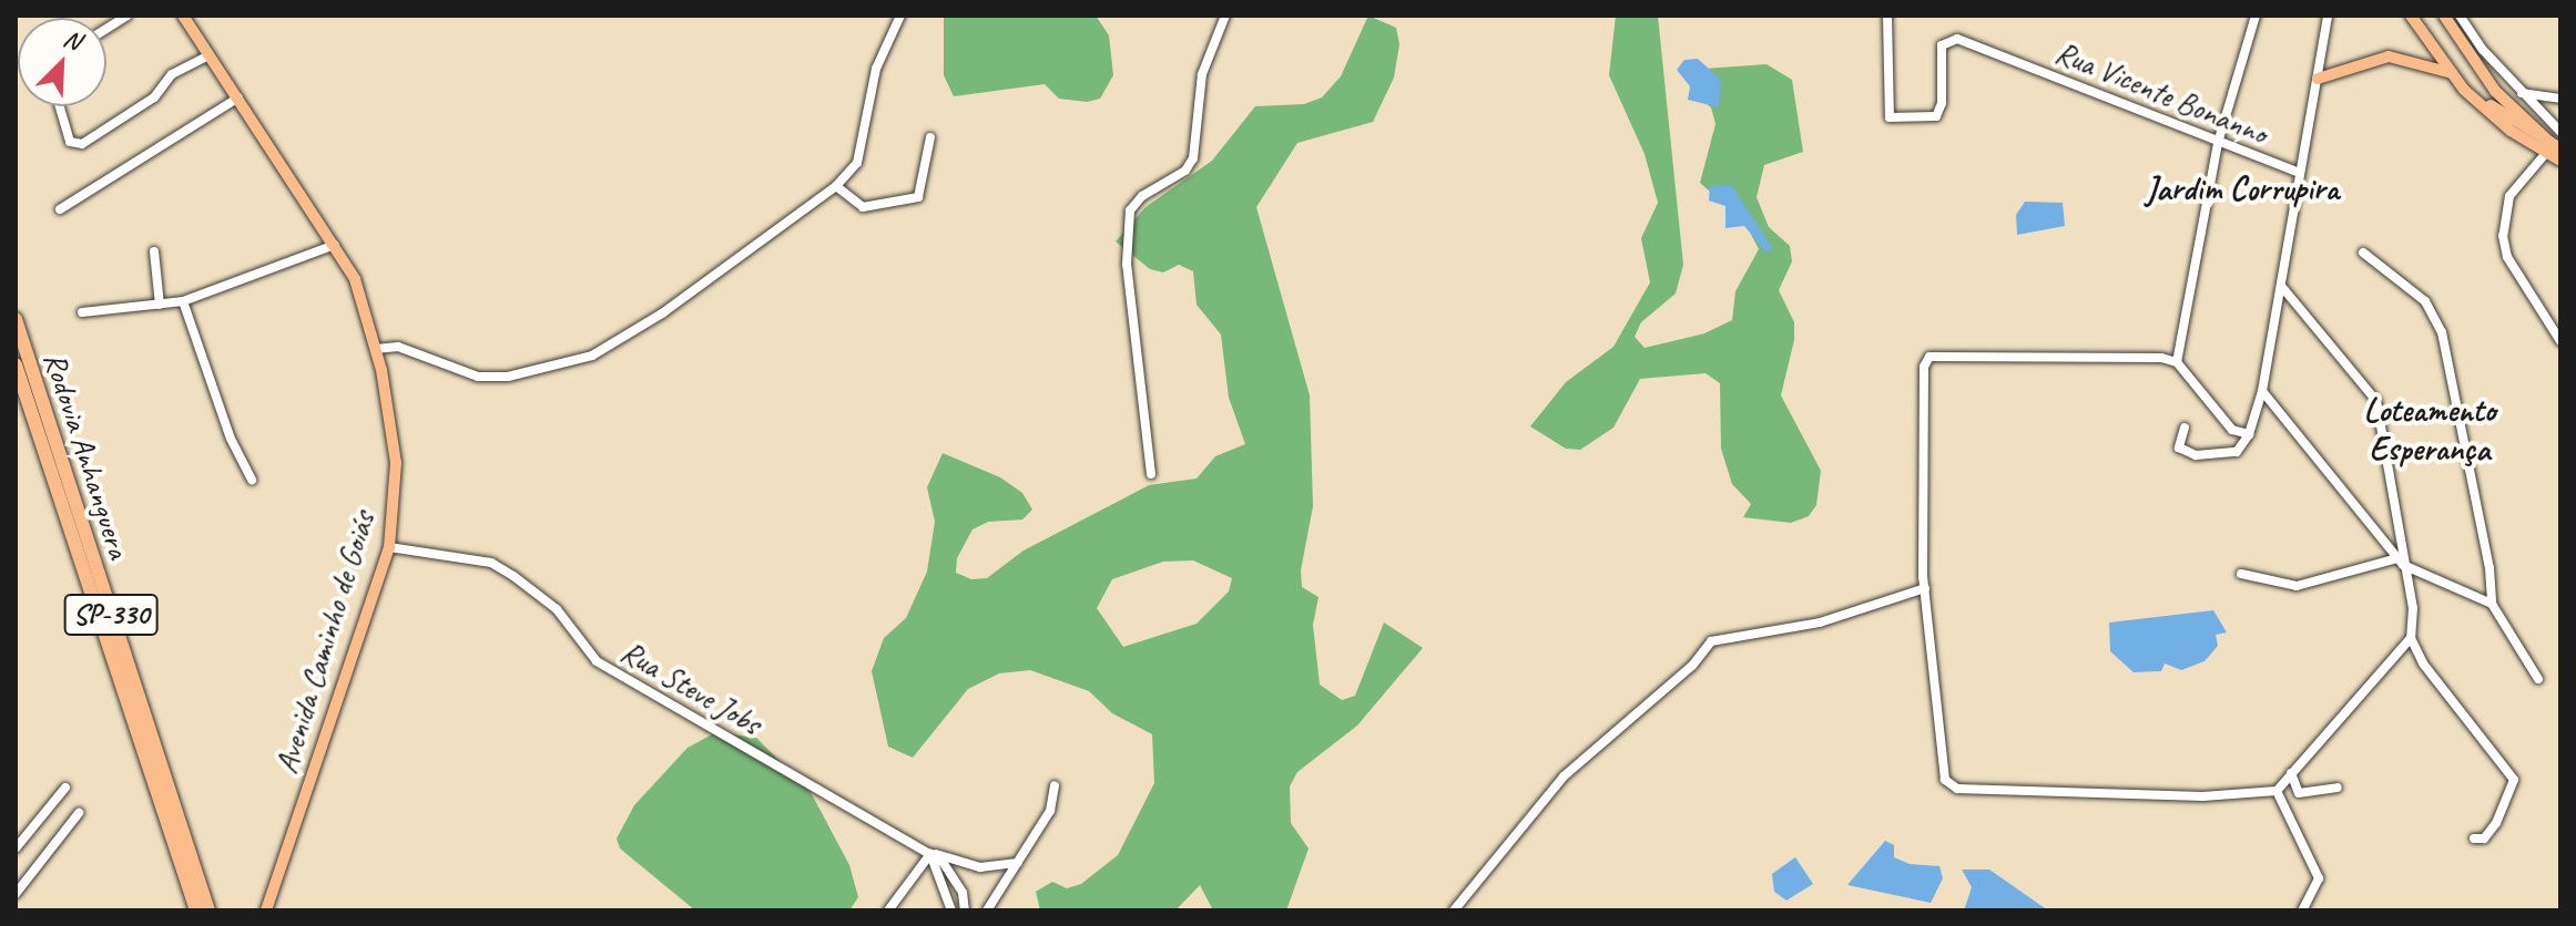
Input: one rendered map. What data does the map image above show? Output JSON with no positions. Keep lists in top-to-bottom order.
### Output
{
  "streets": {
    "highway": ["Rodovia Anhanguera", "SP-330"],
    "main road": ["Avenida Caminho de Goiás"],
    "street": ["Rua Vicente Bonanno", "Rua Steve Jobs"]
  },
  "crossings": [
    ["Avenida Caminho de Goiás", "Rua Steve Jobs"]
  ],
  "districts": ["Jardim Corrupira", "Loteamento Esperança"],
  "north": "top right"
}
